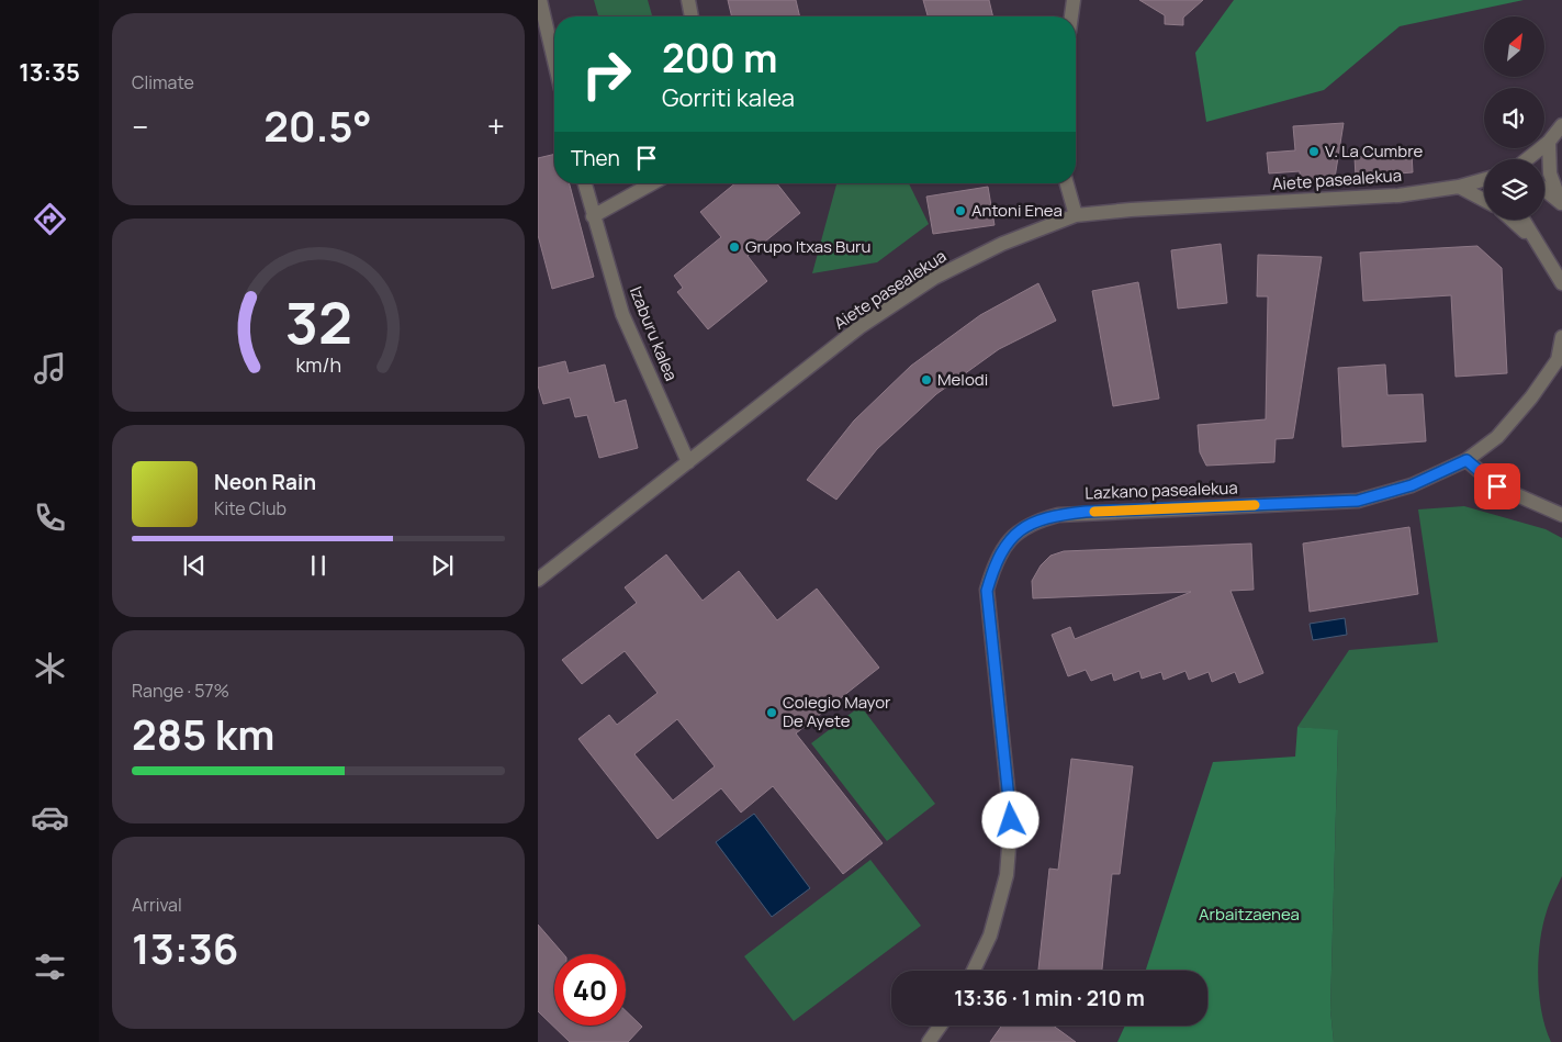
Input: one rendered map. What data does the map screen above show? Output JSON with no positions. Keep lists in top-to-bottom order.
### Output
{
  "streets": {
    "street": ["Aiete pasealekua", "Izaburu kalea", "Lazkano pasealekua"]
  },
  "crossings": [
    ["Aiete pasealekua", "Izaburu kalea"]
  ],
  "parks": ["Arbaitzaenea"],
  "places": [
    "V. La Cumbre",
    "Antoni Enea",
    "Grupo Itxas Buru",
    "Melodi",
    "Colegio Mayor De Ayete"
  ],
  "north": "top right",
  "page": {
    "tabs": "13:35",
    "tile": [
      "Climate",
      ["Range · 57%", "285 km"],
      ["Arrival", "13:36"]
    ],
    "turn": ["200 m", "Gorriti kalea"],
    "heat": ["−", "20.5°", "+"],
    "then": "Then",
    "song": ["Neon Rain", "Kite Club"],
    "limit": "40",
    "trip": "13:36 · 1 min · 210 m",
    "gauge": ["32", "km/h"]
  }
}
